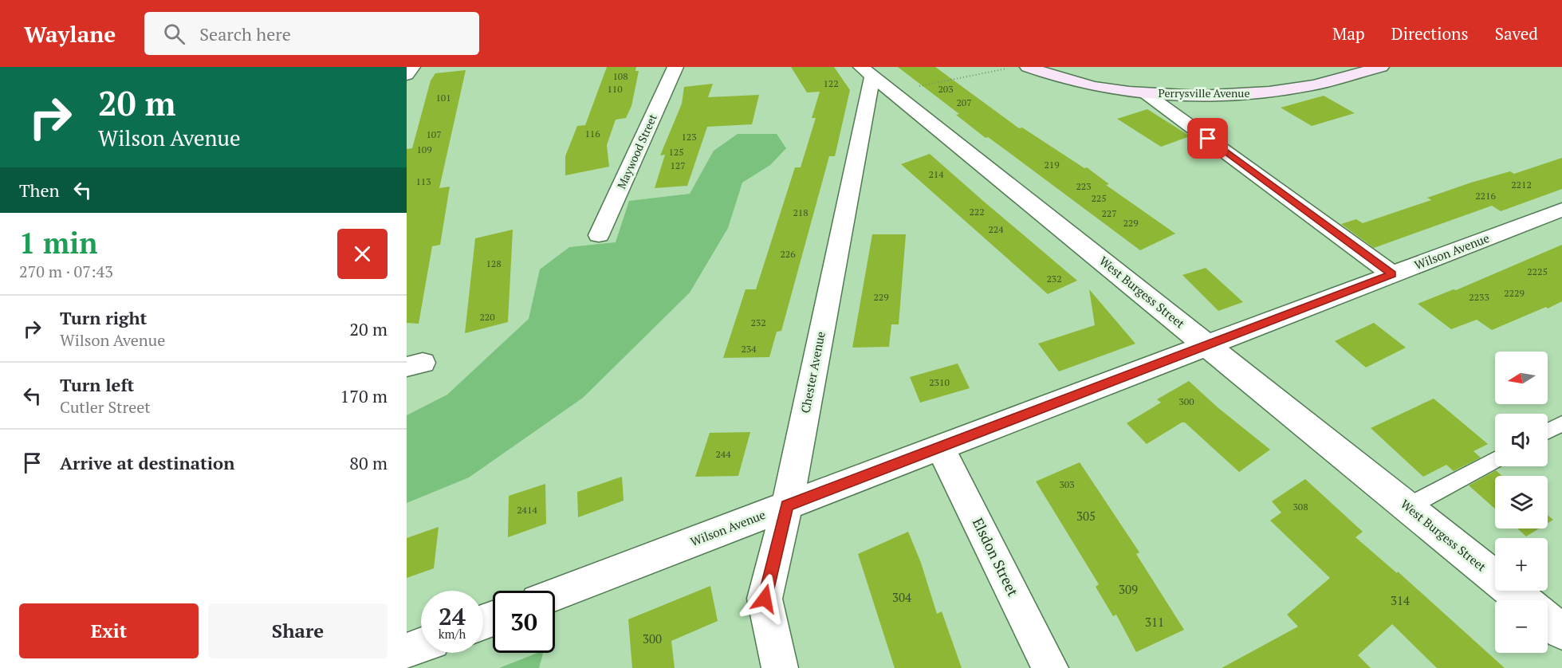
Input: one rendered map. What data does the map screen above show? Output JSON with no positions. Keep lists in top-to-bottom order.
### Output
{
  "streets": {
    "street": [
      "Perrysville Avenue",
      "Maywood Street",
      "Wilson Avenue",
      "West Burgess Street",
      "Chester Avenue",
      "Elsdon Street"
    ]
  },
  "crossings": [
    ["Wilson Avenue", "West Burgess Street"],
    ["Wilson Avenue", "Chester Avenue"],
    ["Wilson Avenue", "Elsdon Street"],
    ["West Burgess Street", "Chester Avenue"]
  ],
  "house_numbers": [
    "108",
    "122",
    "110",
    "203",
    "101",
    "207",
    "116",
    "107",
    "123",
    "109",
    "125",
    "219",
    "127",
    "214",
    "113",
    "2212",
    "223",
    "2216",
    "225",
    "222",
    "218",
    "227",
    "229",
    "224",
    "226",
    "128",
    "2225",
    "232",
    "2229",
    "229",
    "2233",
    "220",
    "232",
    "234",
    "2310",
    "300",
    "244",
    "303",
    "308",
    "2414",
    "305",
    "309",
    "304",
    "314",
    "311",
    "300"
  ],
  "north": "left",
  "page": {
    "header": "Waylane",
    "search": "Search here",
    "nav": ["Map", "Directions", "Saved"],
    "turn": ["20 m", "Wilson Avenue"],
    "then": "Then",
    "heading": ["1 min", "270 m · 07:43"],
    "list": [
      {
        "name": "Turn right",
        "note": "Wilson Avenue",
        "value": "20 m"
      },
      {
        "name": "Turn left",
        "note": "Cutler Street",
        "value": "170 m"
      },
      {
        "name": "Arrive at destination",
        "value": "80 m"
      }
    ],
    "map_buttons": ["+", "−"],
    "speed": "24 km/h",
    "limit": "30",
    "buttons": ["Exit", "Share"]
  }
}
